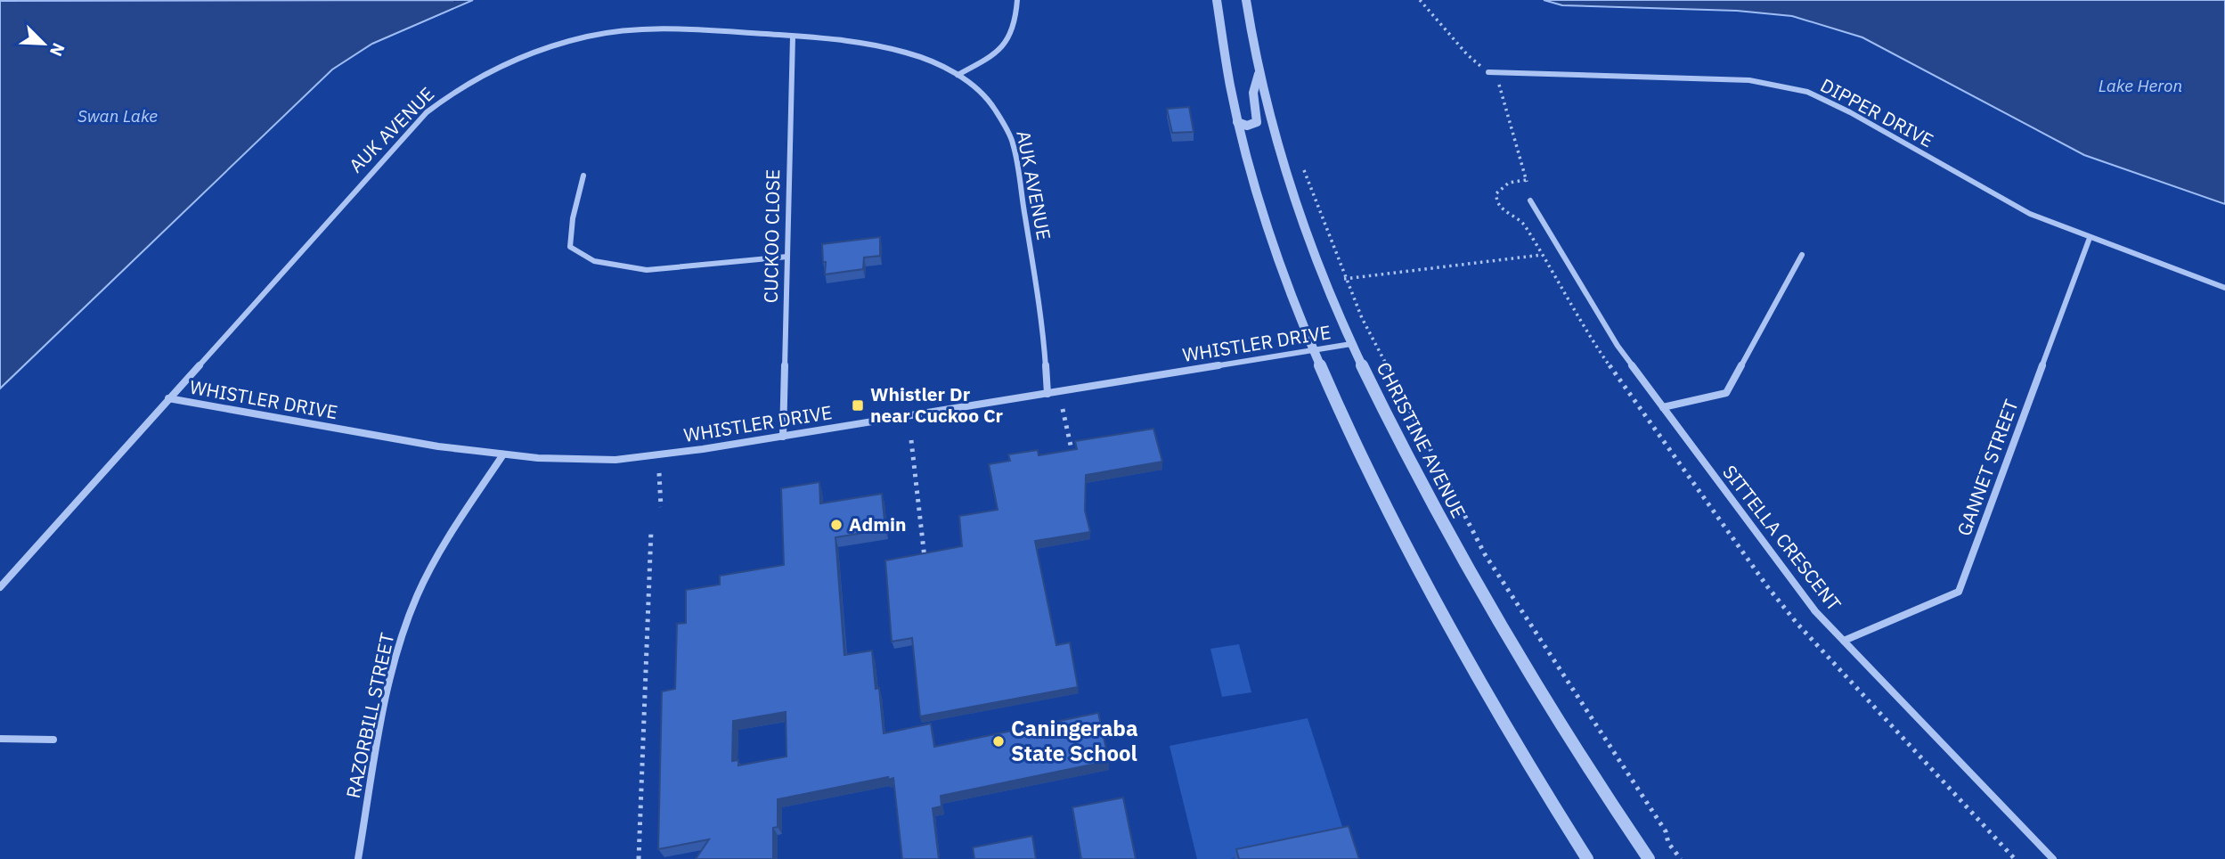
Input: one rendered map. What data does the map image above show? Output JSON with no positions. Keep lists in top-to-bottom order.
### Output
{
  "streets": {
    "street": [
      "DIPPER DRIVE",
      "AUK AVENUE",
      "CUCKOO CLOSE",
      "WHISTLER DRIVE",
      "CHRISTINE AVENUE",
      "GANNET STREET",
      "SITTELLA CRESCENT",
      "RAZORBILL STREET"
    ]
  },
  "crossings": [
    ["DIPPER DRIVE", "GANNET STREET"],
    ["AUK AVENUE", "CUCKOO CLOSE"],
    ["AUK AVENUE", "WHISTLER DRIVE"],
    ["CUCKOO CLOSE", "WHISTLER DRIVE"],
    ["WHISTLER DRIVE", "CHRISTINE AVENUE"],
    ["WHISTLER DRIVE", "RAZORBILL STREET"],
    ["GANNET STREET", "SITTELLA CRESCENT"]
  ],
  "water": ["Lake Heron", "Swan Lake"],
  "places": {
    "transit": ["Whistler Dr near Cuckoo Cr"],
    "other": ["Admin", "Caningeraba State School"]
  },
  "north": "bottom right"
}
